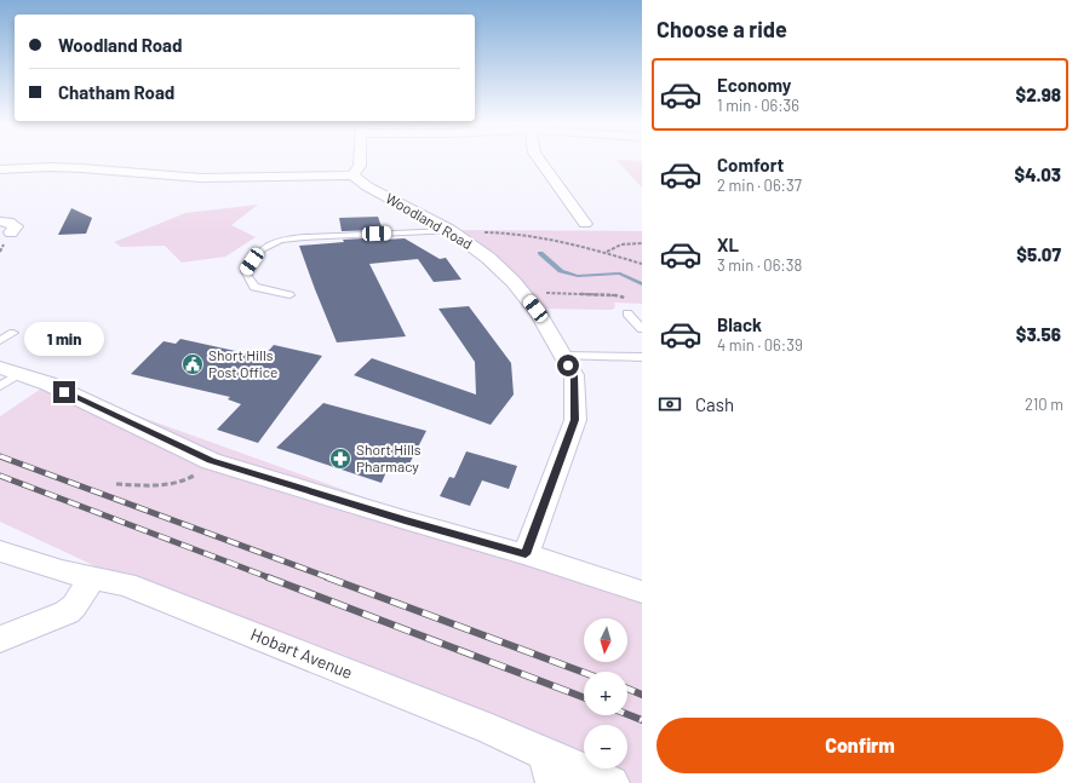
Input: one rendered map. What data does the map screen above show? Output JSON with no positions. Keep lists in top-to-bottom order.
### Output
{
  "streets": {
    "street": ["Woodland Road", "Hobart Avenue"]
  },
  "places": {
    "public building": ["Short Hills Post Office"],
    "pharmacy": ["Short Hills Pharmacy"]
  },
  "north": "bottom",
  "page": {
    "heading": "Choose a ride",
    "banner": ["Woodland Road", "Chatham Road"],
    "list": [
      {
        "name": "Economy",
        "note": "1 min · 06:36",
        "value": "$2.98"
      },
      {
        "name": "Comfort",
        "note": "2 min · 06:37",
        "value": "$4.03"
      },
      {
        "name": "XL",
        "note": "3 min · 06:38",
        "value": "$5.07"
      },
      {
        "name": "Black",
        "note": "4 min · 06:39",
        "value": "$3.56"
      }
    ],
    "bubble": "1 min",
    "pay": ["Cash", "210 m"],
    "map_buttons": ["+", "−"],
    "buttons": "Confirm"
  }
}
